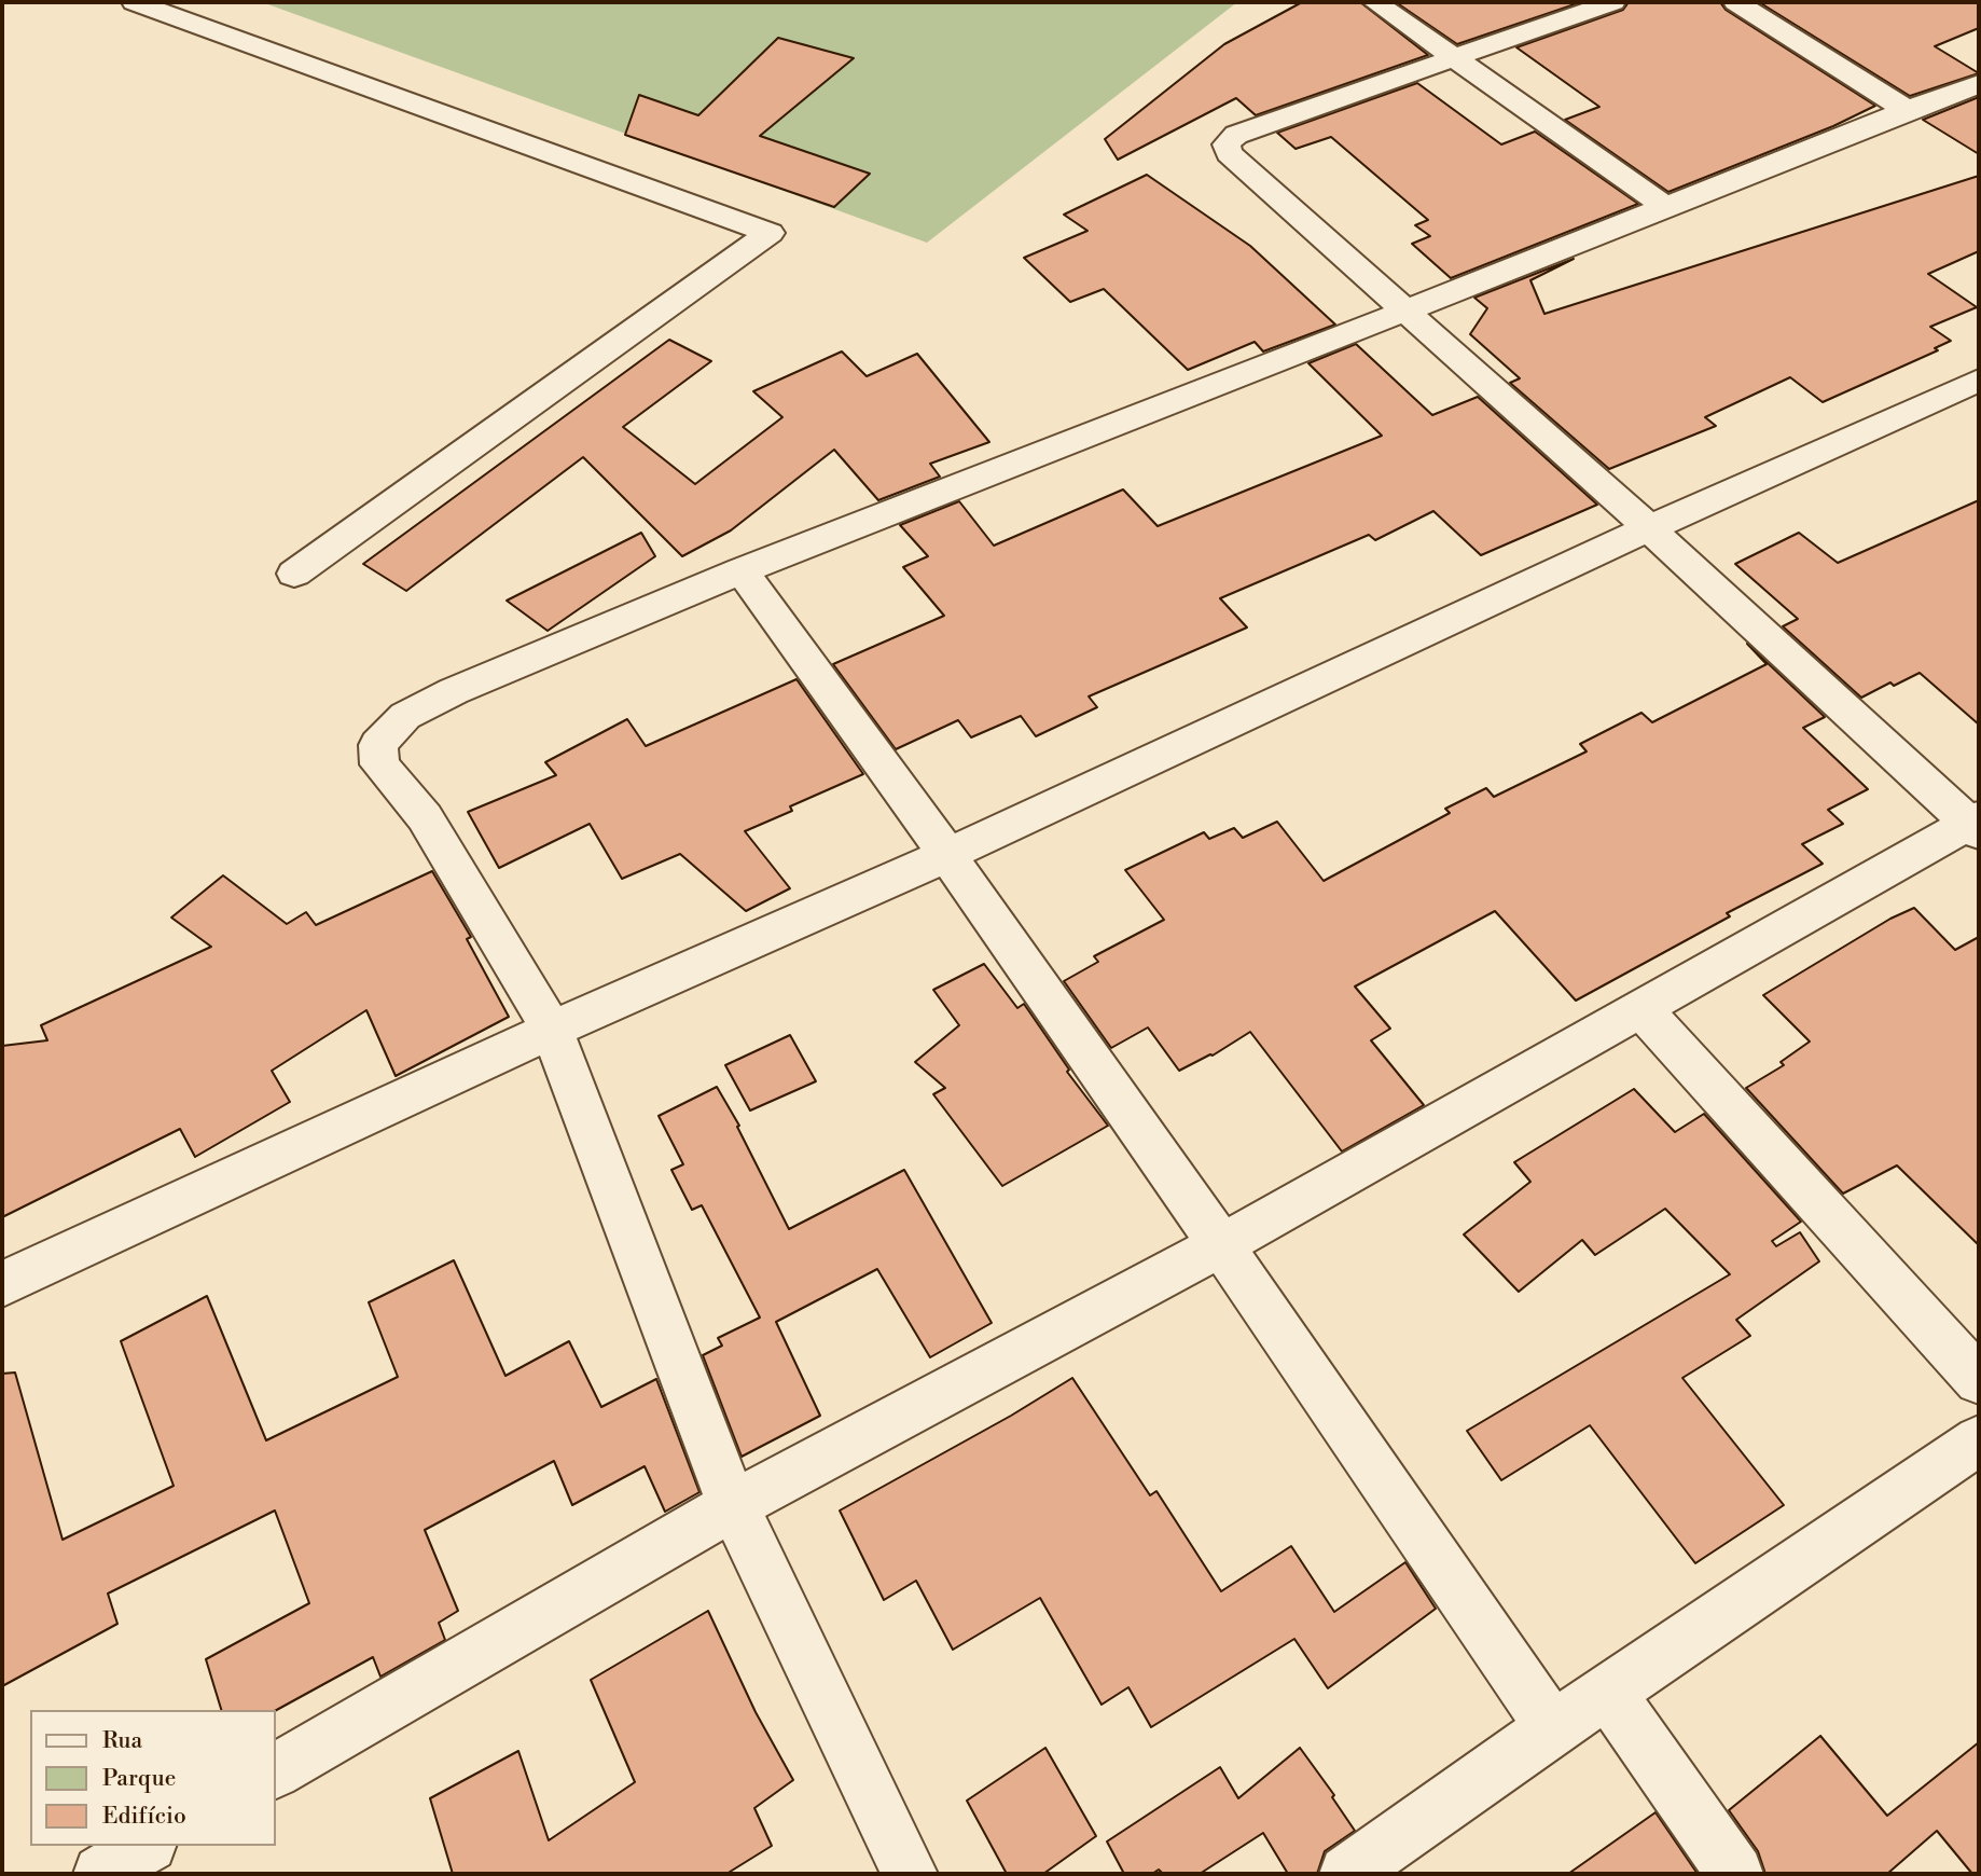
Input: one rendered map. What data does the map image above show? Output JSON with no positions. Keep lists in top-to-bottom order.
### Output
{
  "legend": ["Rua", "Parque", "Edifício"]
}
